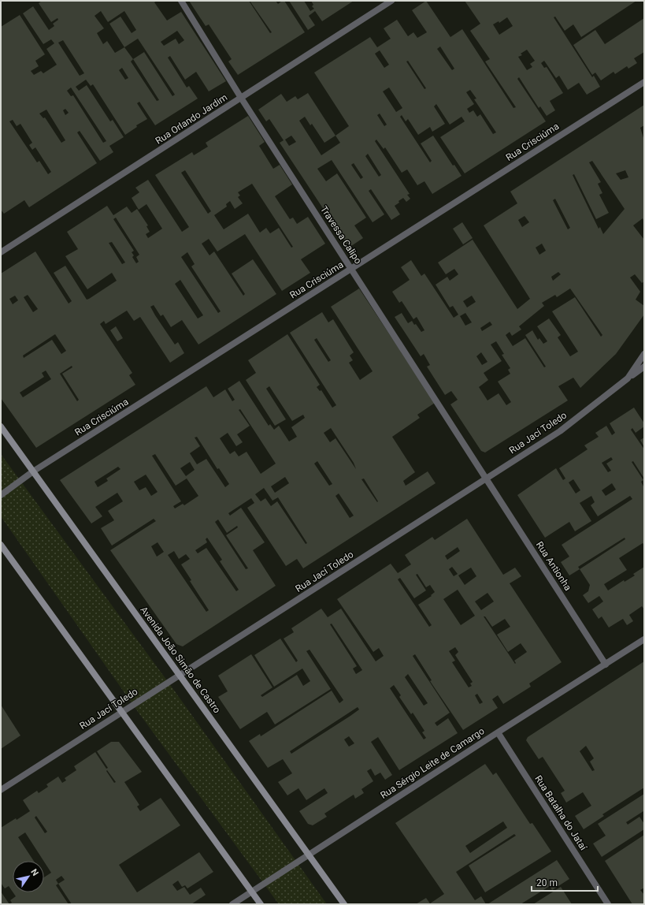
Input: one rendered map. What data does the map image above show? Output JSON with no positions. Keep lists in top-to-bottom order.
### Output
{
  "streets": {
    "main road": ["Avenida João Simão de Castro"],
    "street": [
      "Rua Orlando Jardim",
      "Rua Crisciúma",
      "Travessa Calipo",
      "Rua Jací Toledo",
      "Rua Antionha",
      "Rua Sérgio Leite de Camargo",
      "Rua Batalha do Jataí"
    ]
  },
  "crossings": [
    ["Rua Orlando Jardim", "Travessa Calipo"],
    ["Rua Crisciúma", "Travessa Calipo"],
    ["Rua Crisciúma", "Avenida João Simão de Castro"],
    ["Travessa Calipo", "Rua Jací Toledo"],
    ["Travessa Calipo", "Rua Antionha"],
    ["Rua Jací Toledo", "Rua Antionha"],
    ["Rua Jací Toledo", "Avenida João Simão de Castro"],
    ["Rua Antionha", "Rua Sérgio Leite de Camargo"],
    ["Avenida João Simão de Castro", "Rua Sérgio Leite de Camargo"],
    ["Rua Sérgio Leite de Camargo", "Rua Batalha do Jataí"]
  ],
  "scale_bar": "20 m",
  "north": "top right"
}
